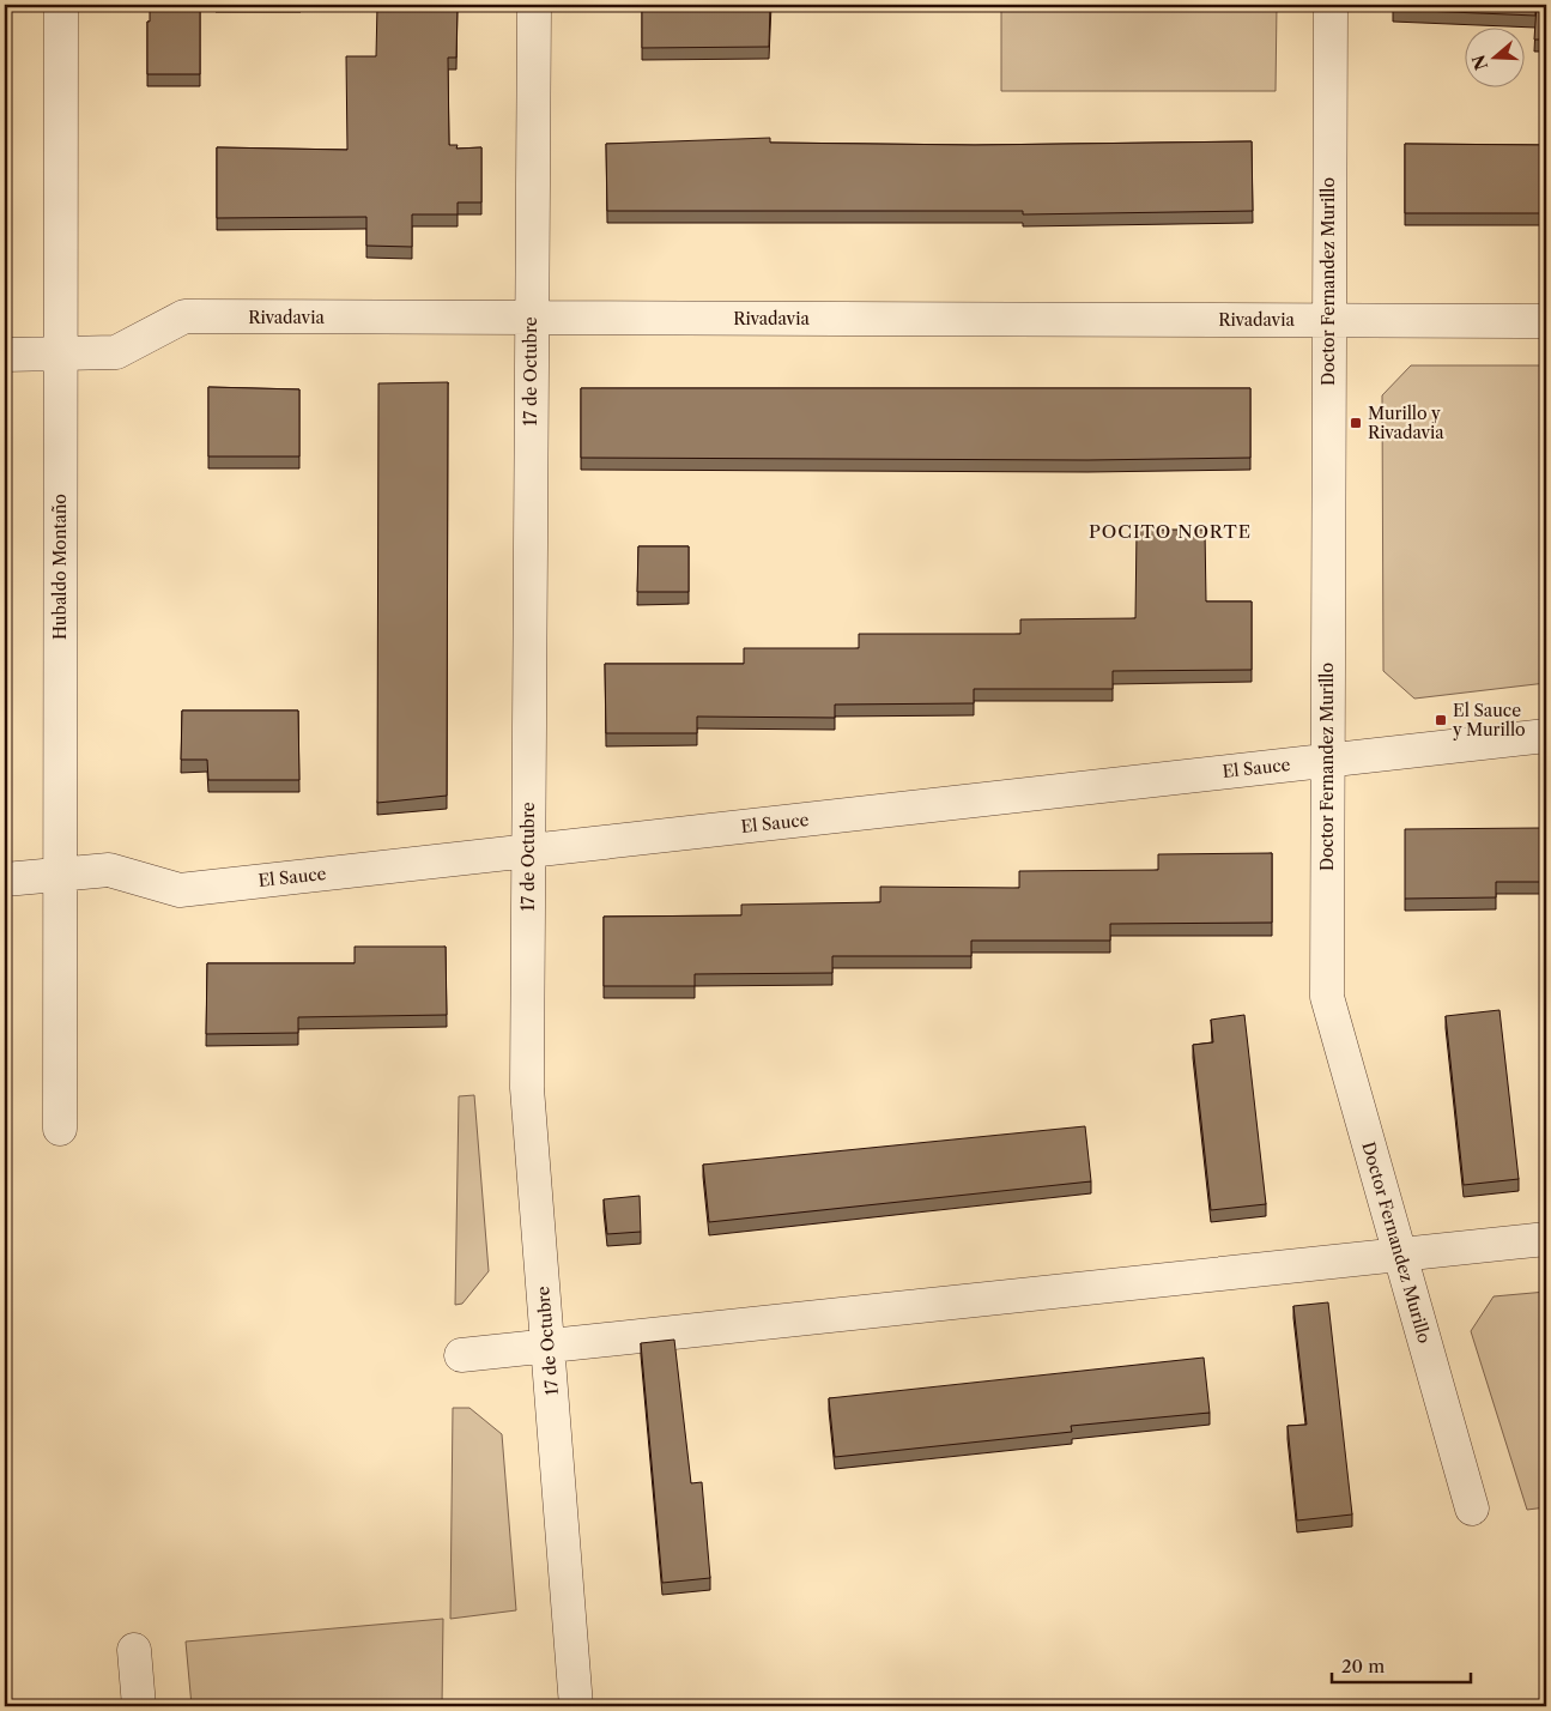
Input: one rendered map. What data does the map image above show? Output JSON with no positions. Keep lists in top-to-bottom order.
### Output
{
  "streets": {
    "street": [
      "Doctor Fernandez Murillo",
      "Rivadavia",
      "17 de Octubre",
      "Hubaldo Montaño",
      "El Sauce"
    ]
  },
  "crossings": [
    ["Doctor Fernandez Murillo", "Rivadavia"],
    ["Doctor Fernandez Murillo", "El Sauce"],
    ["Rivadavia", "17 de Octubre"],
    ["Rivadavia", "Hubaldo Montaño"],
    ["17 de Octubre", "El Sauce"],
    ["Hubaldo Montaño", "El Sauce"]
  ],
  "districts": ["POCITO NORTE"],
  "places": {
    "transit": ["Murillo y Rivadavia", "El Sauce y Murillo"]
  },
  "scale_bar": "20 m",
  "north": "left"
}
